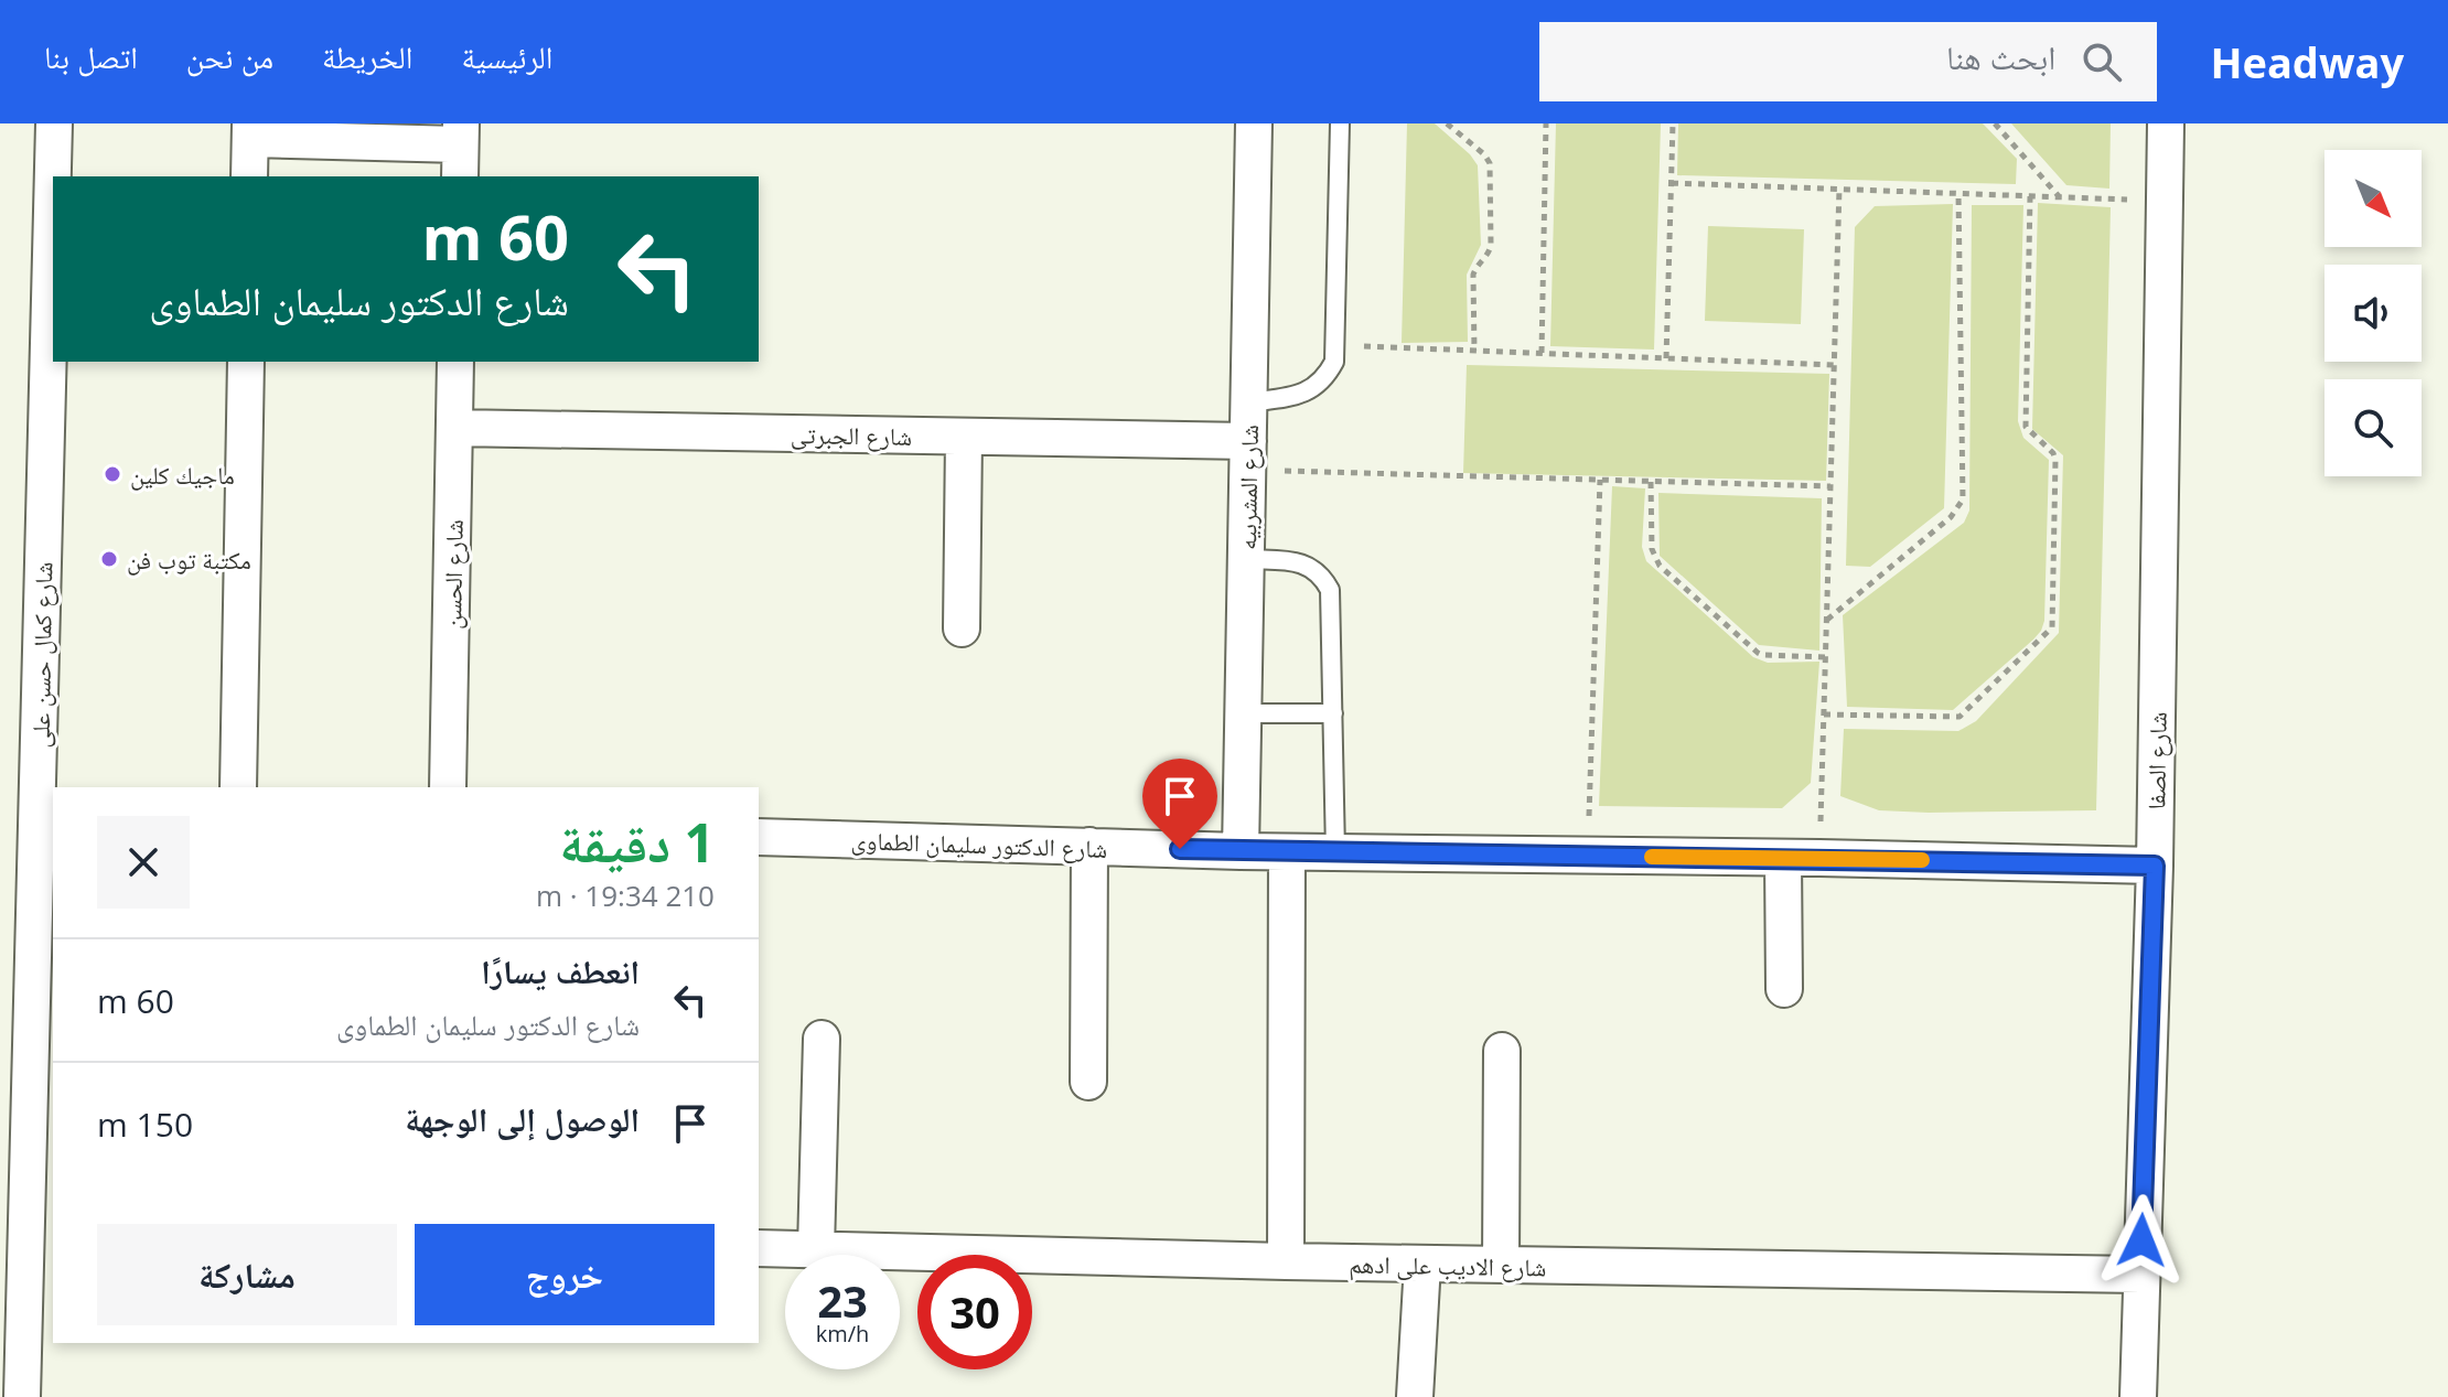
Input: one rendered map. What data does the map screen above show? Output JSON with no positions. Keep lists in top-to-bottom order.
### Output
{
  "streets": {
    "street": [
      "شارع الجبرتى",
      "شارع المشربيه",
      "شارع الحسن",
      "شارع كمال حسن على",
      "شارع الصفا",
      "شارع الدكتور سليمان الطماوى",
      "شارع الاديب على ادهم"
    ]
  },
  "crossings": [
    ["شارع الجبرتى", "شارع المشربيه"],
    ["شارع الجبرتى", "شارع الحسن"],
    ["شارع المشربيه", "شارع الدكتور سليمان الطماوى"],
    ["شارع الصفا", "شارع الدكتور سليمان الطماوى"],
    ["شارع الصفا", "شارع الاديب على ادهم"]
  ],
  "places": ["ماجيك كلين", "مكتبة توب فن"],
  "north": "bottom right",
  "page": {
    "header": "Headway",
    "search": "ابحث هنا",
    "nav": [
      "الرئيسية",
      "الخريطة",
      "من نحن",
      "اتصل بنا"
    ],
    "turn": ["60 m", "شارع الدكتور سليمان الطماوى"],
    "heading": ["1 دقيقة", "210 m · 19:34"],
    "list": [
      {
        "name": "انعطف يسارًا",
        "note": "شارع الدكتور سليمان الطماوى",
        "value": "60 m"
      },
      {
        "name": "الوصول إلى الوجهة",
        "value": "150 m"
      }
    ],
    "buttons": ["خروج", "مشاركة"],
    "speed": "23 km/h",
    "limit": "30"
  }
}
